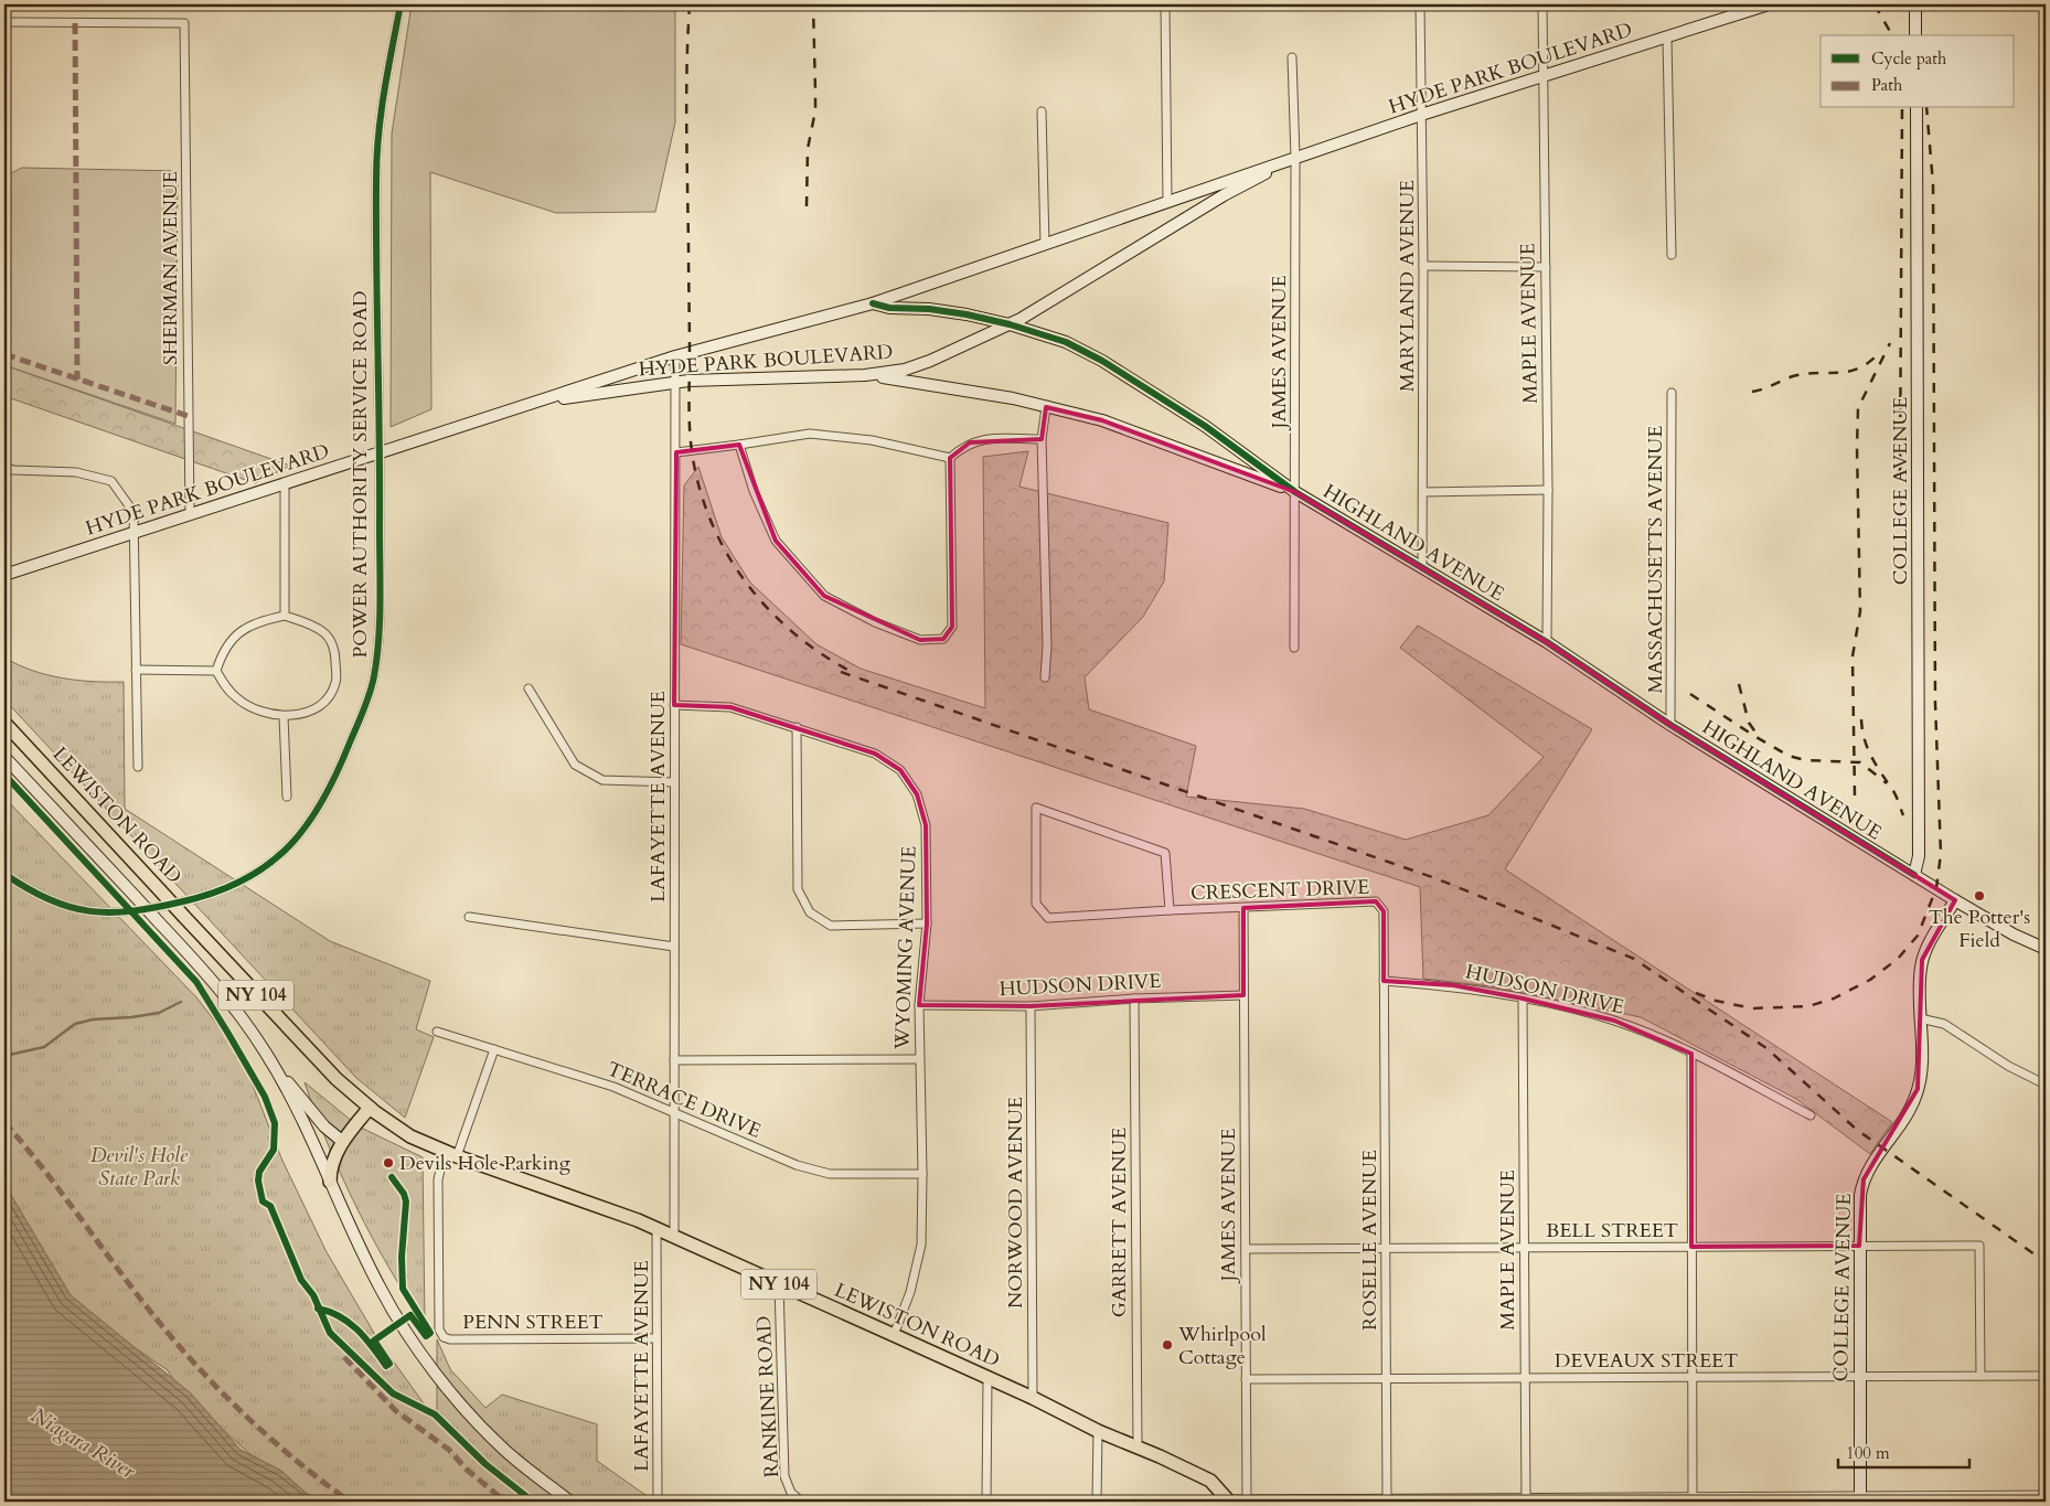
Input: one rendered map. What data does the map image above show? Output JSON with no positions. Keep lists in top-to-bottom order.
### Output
{
  "streets": {
    "main road": [
      "HYDE PARK BOULEVARD",
      "COLLEGE AVENUE",
      "HIGHLAND AVENUE",
      "LEWISTON ROAD",
      "NY 104"
    ],
    "street": [
      "SHERMAN AVENUE",
      "MARYLAND AVENUE",
      "MAPLE AVENUE",
      "JAMES AVENUE",
      "POWER AUTHORITY SERVICE ROAD",
      "MASSACHUSETTS AVENUE",
      "LAFAYETTE AVENUE",
      "CRESCENT DRIVE",
      "WYOMING AVENUE",
      "HUDSON DRIVE",
      "TERRACE DRIVE",
      "NORWOOD AVENUE",
      "GARRETT AVENUE",
      "BELL STREET",
      "ROSELLE AVENUE",
      "PENN STREET",
      "DEVEAUX STREET",
      "RANKINE ROAD"
    ]
  },
  "crossings": [
    ["HYDE PARK BOULEVARD", "SHERMAN AVENUE"],
    ["HYDE PARK BOULEVARD", "MARYLAND AVENUE"],
    ["HYDE PARK BOULEVARD", "MAPLE AVENUE"],
    ["HYDE PARK BOULEVARD", "JAMES AVENUE"],
    ["HYDE PARK BOULEVARD", "POWER AUTHORITY SERVICE ROAD"],
    ["HYDE PARK BOULEVARD", "HIGHLAND AVENUE"],
    ["HYDE PARK BOULEVARD", "LAFAYETTE AVENUE"],
    ["MARYLAND AVENUE", "HIGHLAND AVENUE"],
    ["MAPLE AVENUE", "HIGHLAND AVENUE"],
    ["MAPLE AVENUE", "HUDSON DRIVE"],
    ["MAPLE AVENUE", "BELL STREET"],
    ["MAPLE AVENUE", "DEVEAUX STREET"],
    ["JAMES AVENUE", "HIGHLAND AVENUE"],
    ["JAMES AVENUE", "CRESCENT DRIVE"],
    ["JAMES AVENUE", "HUDSON DRIVE"],
    ["JAMES AVENUE", "BELL STREET"],
    ["JAMES AVENUE", "DEVEAUX STREET"],
    ["COLLEGE AVENUE", "HIGHLAND AVENUE"],
    ["COLLEGE AVENUE", "BELL STREET"],
    ["COLLEGE AVENUE", "DEVEAUX STREET"],
    ["HIGHLAND AVENUE", "MASSACHUSETTS AVENUE"],
    ["LAFAYETTE AVENUE", "LEWISTON ROAD"],
    ["LAFAYETTE AVENUE", "WYOMING AVENUE"],
    ["LAFAYETTE AVENUE", "TERRACE DRIVE"],
    ["LAFAYETTE AVENUE", "PENN STREET"],
    ["LEWISTON ROAD", "WYOMING AVENUE"],
    ["LEWISTON ROAD", "NORWOOD AVENUE"],
    ["LEWISTON ROAD", "GARRETT AVENUE"],
    ["LEWISTON ROAD", "PENN STREET"],
    ["LEWISTON ROAD", "RANKINE ROAD"],
    ["CRESCENT DRIVE", "HUDSON DRIVE"],
    ["CRESCENT DRIVE", "ROSELLE AVENUE"],
    ["WYOMING AVENUE", "HUDSON DRIVE"],
    ["WYOMING AVENUE", "TERRACE DRIVE"],
    ["HUDSON DRIVE", "NORWOOD AVENUE"],
    ["HUDSON DRIVE", "GARRETT AVENUE"],
    ["HUDSON DRIVE", "ROSELLE AVENUE"],
    ["BELL STREET", "ROSELLE AVENUE"],
    ["BELL STREET", "DEVEAUX STREET"],
    ["ROSELLE AVENUE", "DEVEAUX STREET"]
  ],
  "water": ["Niagara River"],
  "parks": ["Devil's Hole State Park"],
  "places": ["The Potter's Field", "Devils Hole Parking", "Whirlpool Cottage"],
  "legend": ["Cycle path", "Path"],
  "scale_bar": "100 m"
}
